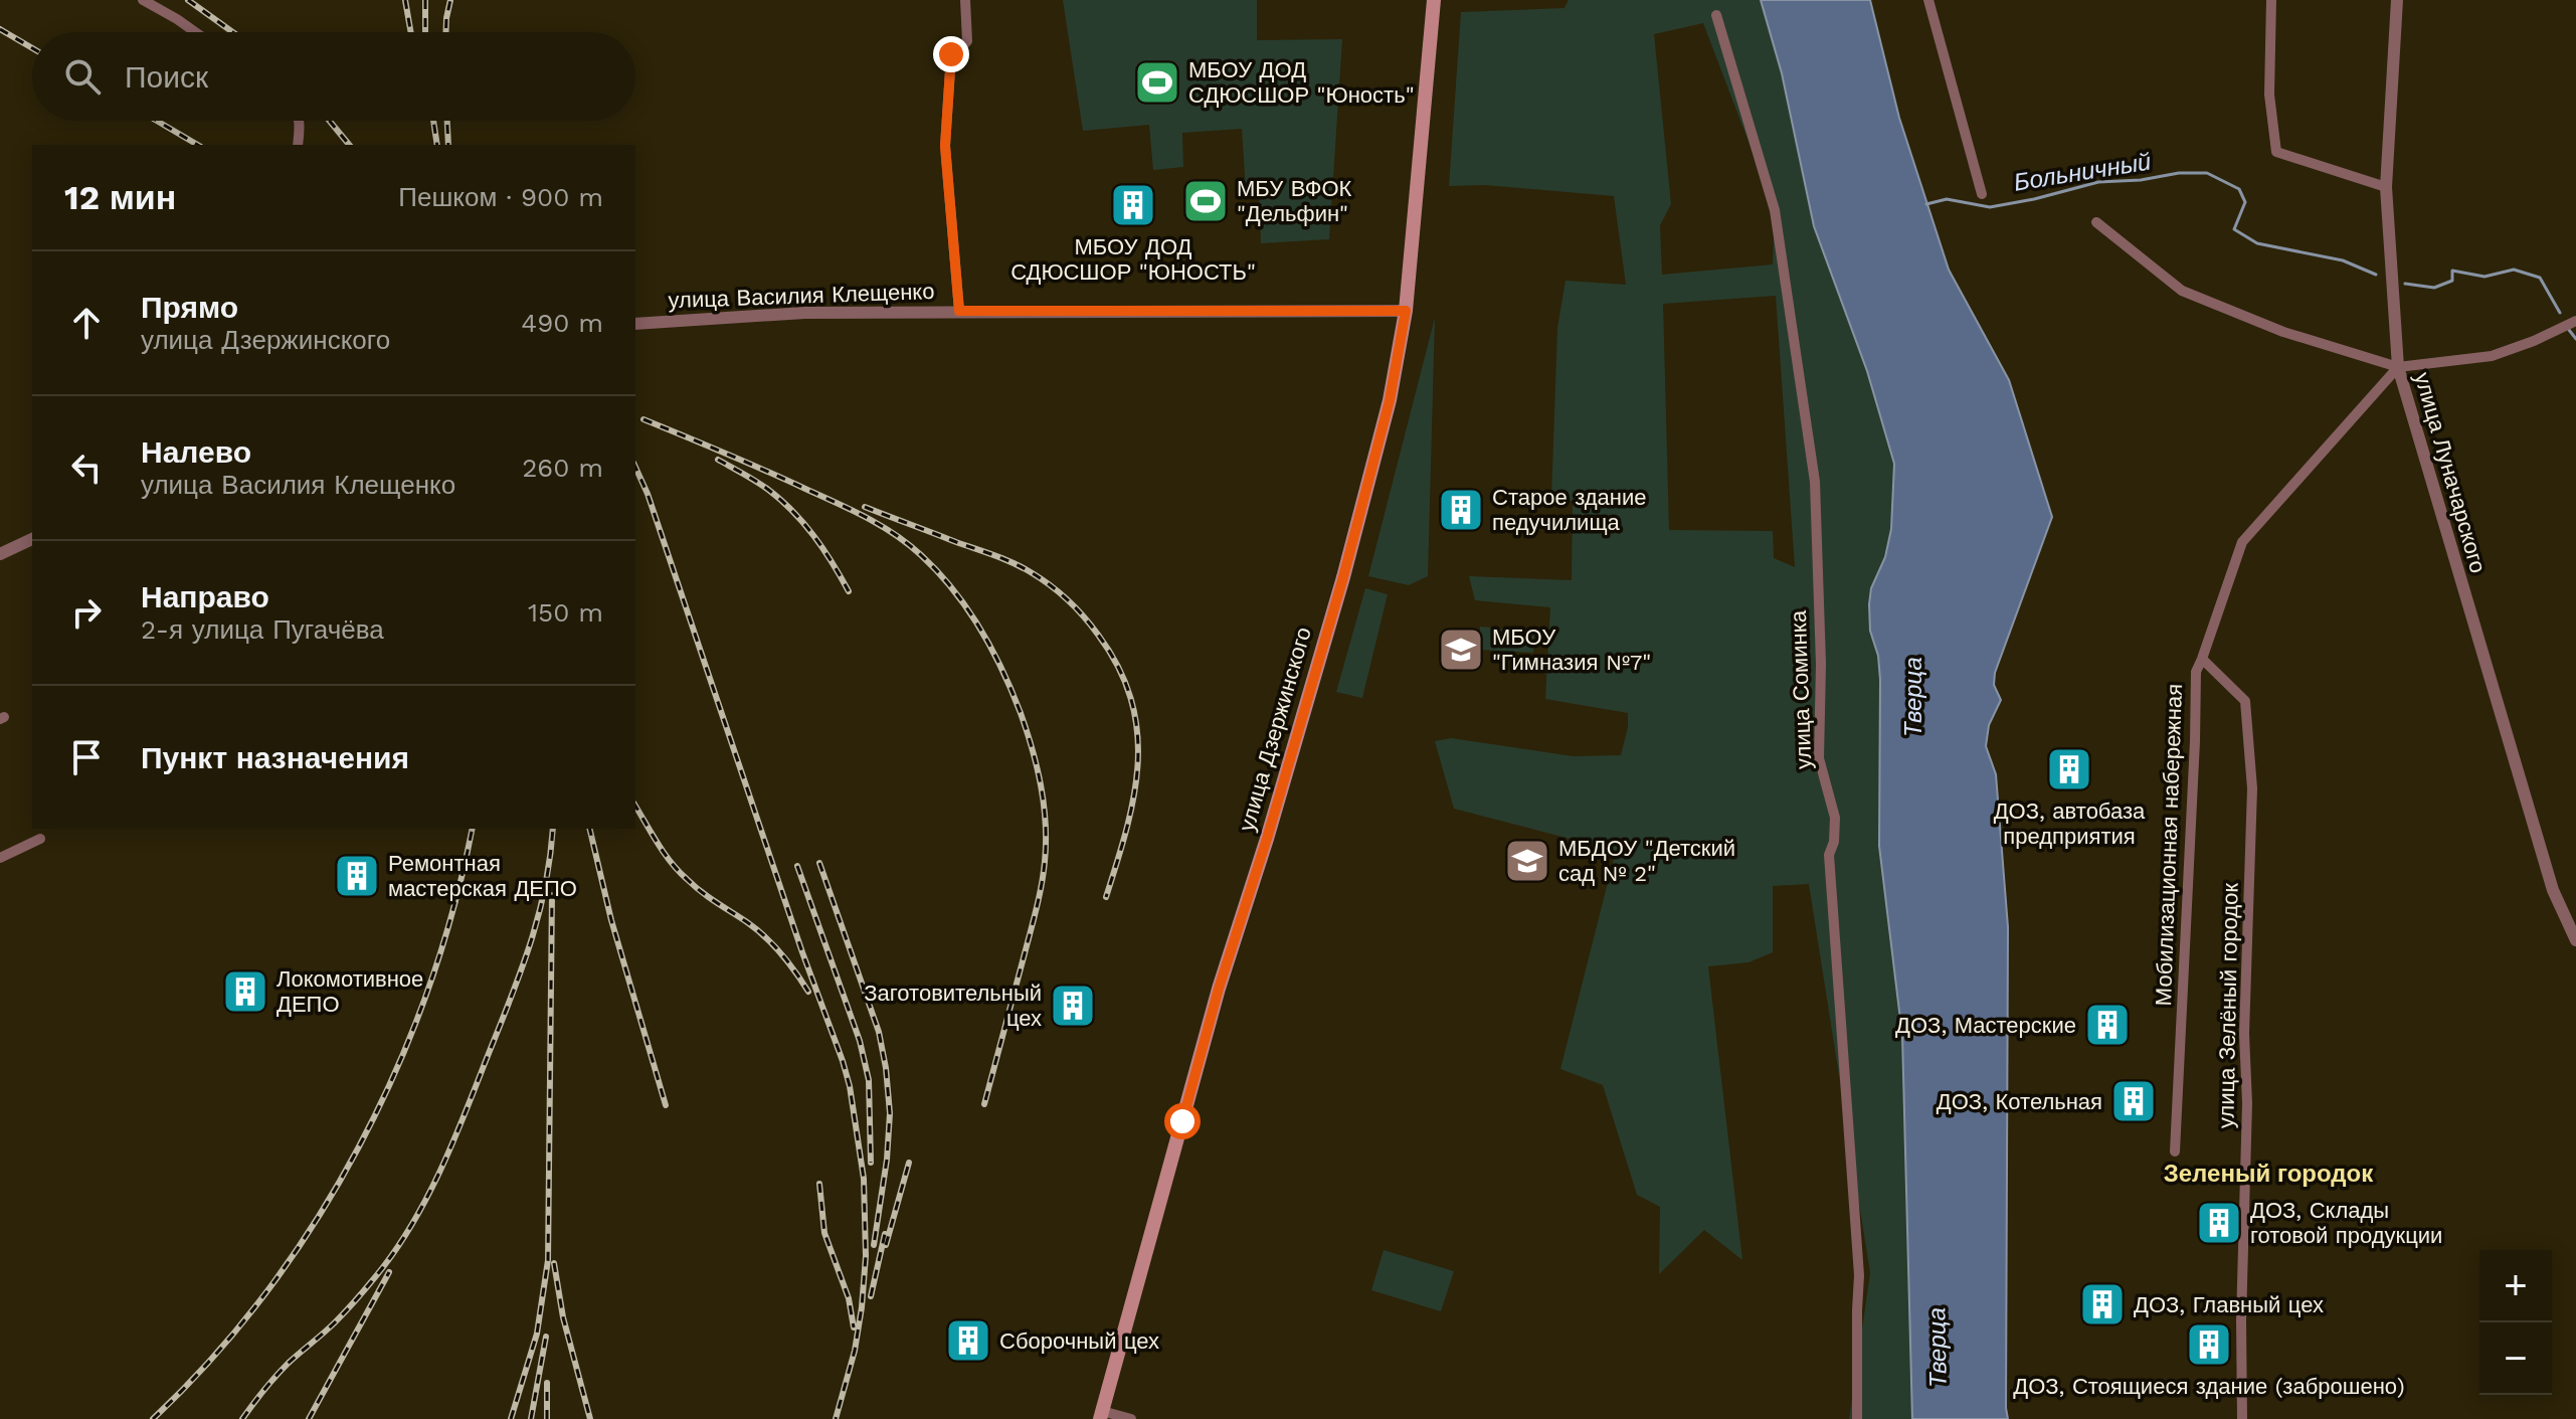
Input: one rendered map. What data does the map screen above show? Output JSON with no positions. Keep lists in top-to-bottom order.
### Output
{
  "streets": {
    "main road": ["улица Дзержинского"],
    "street": [
      "улица Василия Клещенко",
      "улица Луначарского",
      "улица Соминка",
      "Мобилизационная набережная",
      "улица Зелёный городок"
    ]
  },
  "crossings": [
    ["улица Василия Клещенко", "улица Дзержинского"],
    ["улица Луначарского", "Мобилизационная набережная"],
    ["Мобилизационная набережная", "улица Зелёный городок"]
  ],
  "districts": ["Зеленый городок"],
  "water": ["Больничный", "Тверца"],
  "places": {
    "sports": ["МБОУ ДОД СДЮСШОР \"Юность\"", "МБУ ВФОК \"Дельфин\""],
    "building": [
      "МБОУ ДОД СДЮСШОР \"ЮНОСТЬ\"",
      "Старое здание педучилища",
      "ДОЗ, автобаза предприятия",
      "Ремонтная мастерская ДЕПО",
      "Локомотивное ДЕПО",
      "Заготовительный цех",
      "ДОЗ, Мастерские",
      "ДОЗ, Котельная",
      "ДОЗ, Склады готовой продукции",
      "ДОЗ, Главный цех",
      "Сборочный цех",
      "ДОЗ, Стоящиеся здание (заброшено)"
    ],
    "school or university": ["МБОУ \"Гимназия №7\"", "МБДОУ \"Детский сад № 2\""]
  },
  "page": {
    "search": "Поиск",
    "heading": ["12 мин", "Пешком · 900 m"],
    "list": [
      ["Прямо", "улица Дзержинского", "490 m"],
      ["Налево", "улица Василия Клещенко", "260 m"],
      ["Направо", "2-я улица Пугачёва", "150 m"],
      "Пункт назначения"
    ],
    "map_buttons": ["+", "−"]
  }
}
